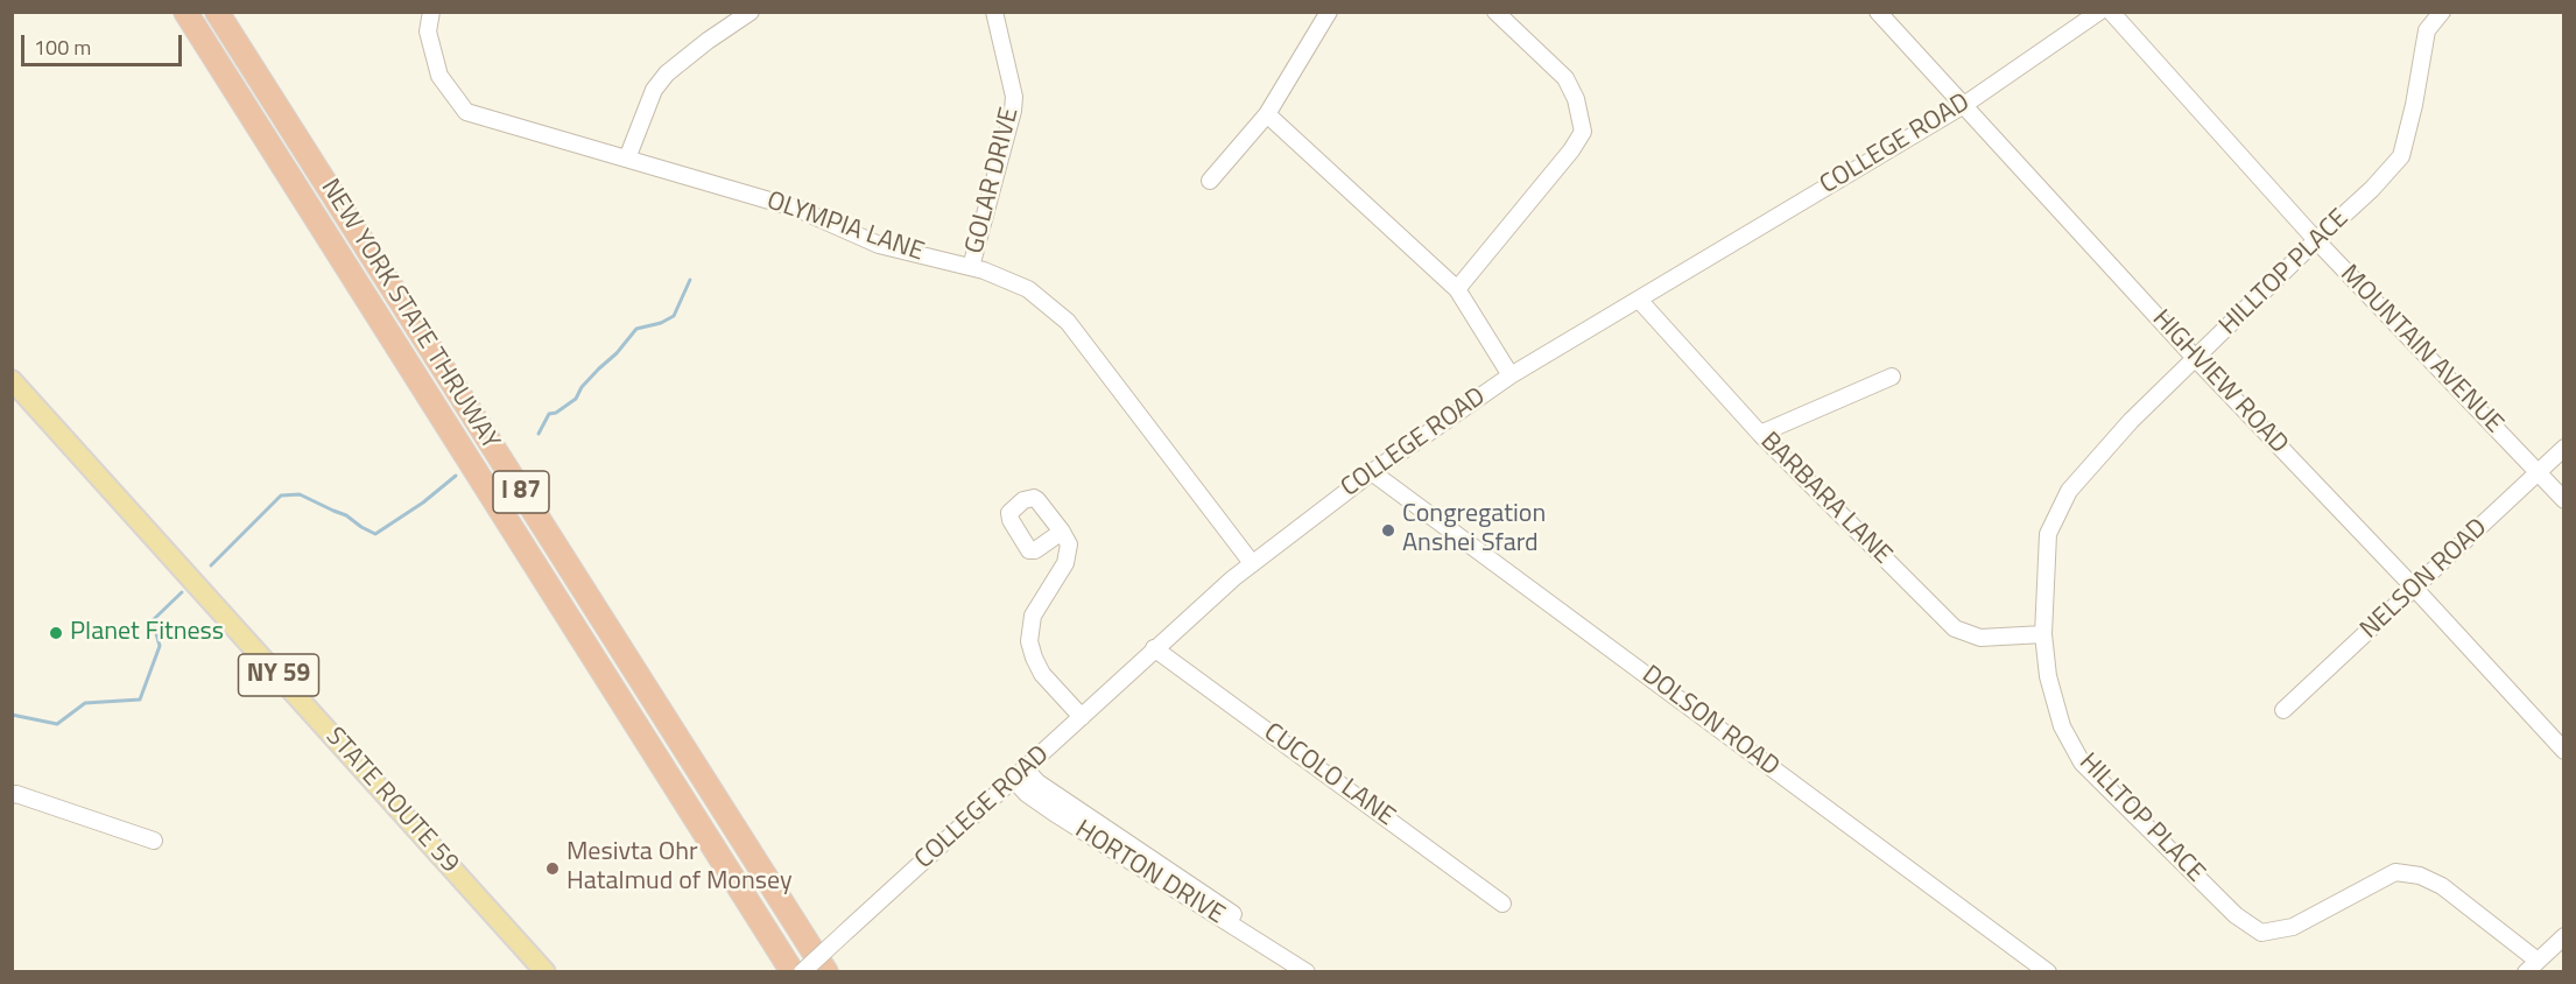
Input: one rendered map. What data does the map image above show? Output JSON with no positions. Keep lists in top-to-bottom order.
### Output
{
  "streets": {
    "highway": ["NEW YORK STATE THRUWAY", "I 87"],
    "main road": ["NY 59", "STATE ROUTE 59"],
    "street": [
      "COLLEGE ROAD",
      "GOLAR DRIVE",
      "OLYMPIA LANE",
      "HILLTOP PLACE",
      "MOUNTAIN AVENUE",
      "HIGHVIEW ROAD",
      "BARBARA LANE",
      "NELSON ROAD",
      "DOLSON ROAD",
      "CUCOLO LANE",
      "HORTON DRIVE"
    ]
  },
  "crossings": [
    ["COLLEGE ROAD", "OLYMPIA LANE"],
    ["COLLEGE ROAD", "HIGHVIEW ROAD"],
    ["COLLEGE ROAD", "BARBARA LANE"],
    ["COLLEGE ROAD", "DOLSON ROAD"],
    ["COLLEGE ROAD", "CUCOLO LANE"],
    ["COLLEGE ROAD", "HORTON DRIVE"],
    ["GOLAR DRIVE", "OLYMPIA LANE"],
    ["HILLTOP PLACE", "MOUNTAIN AVENUE"],
    ["HILLTOP PLACE", "HIGHVIEW ROAD"],
    ["HILLTOP PLACE", "BARBARA LANE"],
    ["MOUNTAIN AVENUE", "NELSON ROAD"],
    ["HIGHVIEW ROAD", "NELSON ROAD"]
  ],
  "places": ["Congregation Anshei Sfard", "Planet Fitness", "Mesivta Ohr Hatalmud of Monsey"],
  "scale_bar": "100 m"
}
